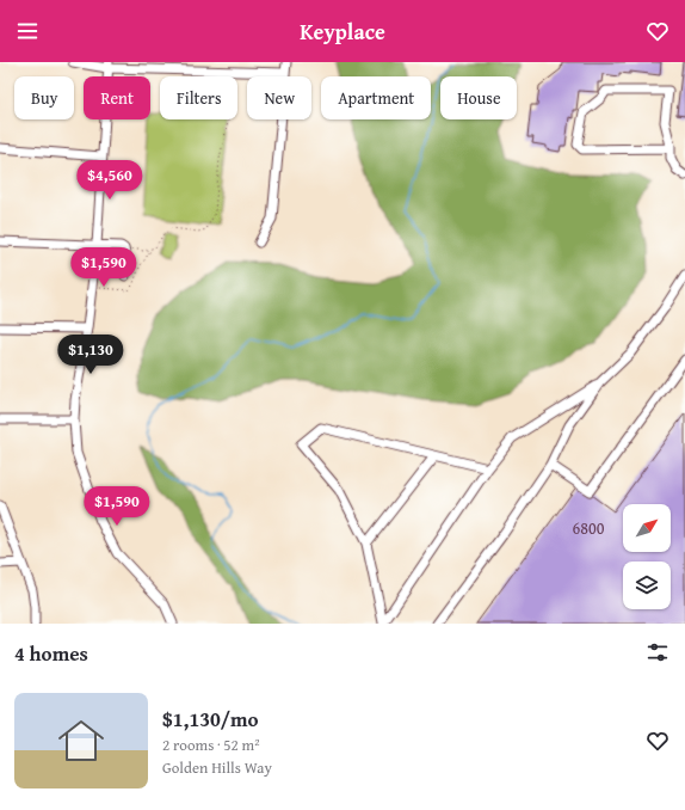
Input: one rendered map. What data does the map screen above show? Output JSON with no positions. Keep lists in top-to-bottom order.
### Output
{
  "house_numbers": ["6800"],
  "north": "top right",
  "page": {
    "header": "Keyplace",
    "chip": [
      "Buy",
      "Rent",
      "Filters",
      "New",
      "Apartment",
      "House"
    ],
    "price": [
      "$4,560",
      "$1,590",
      "$1,130",
      "$1,590"
    ],
    "heading": "4 homes",
    "list": [
      {
        "name": "$1,130/mo",
        "note": "2 rooms · 52 m² · Golden Hills Way"
      }
    ]
  }
}
